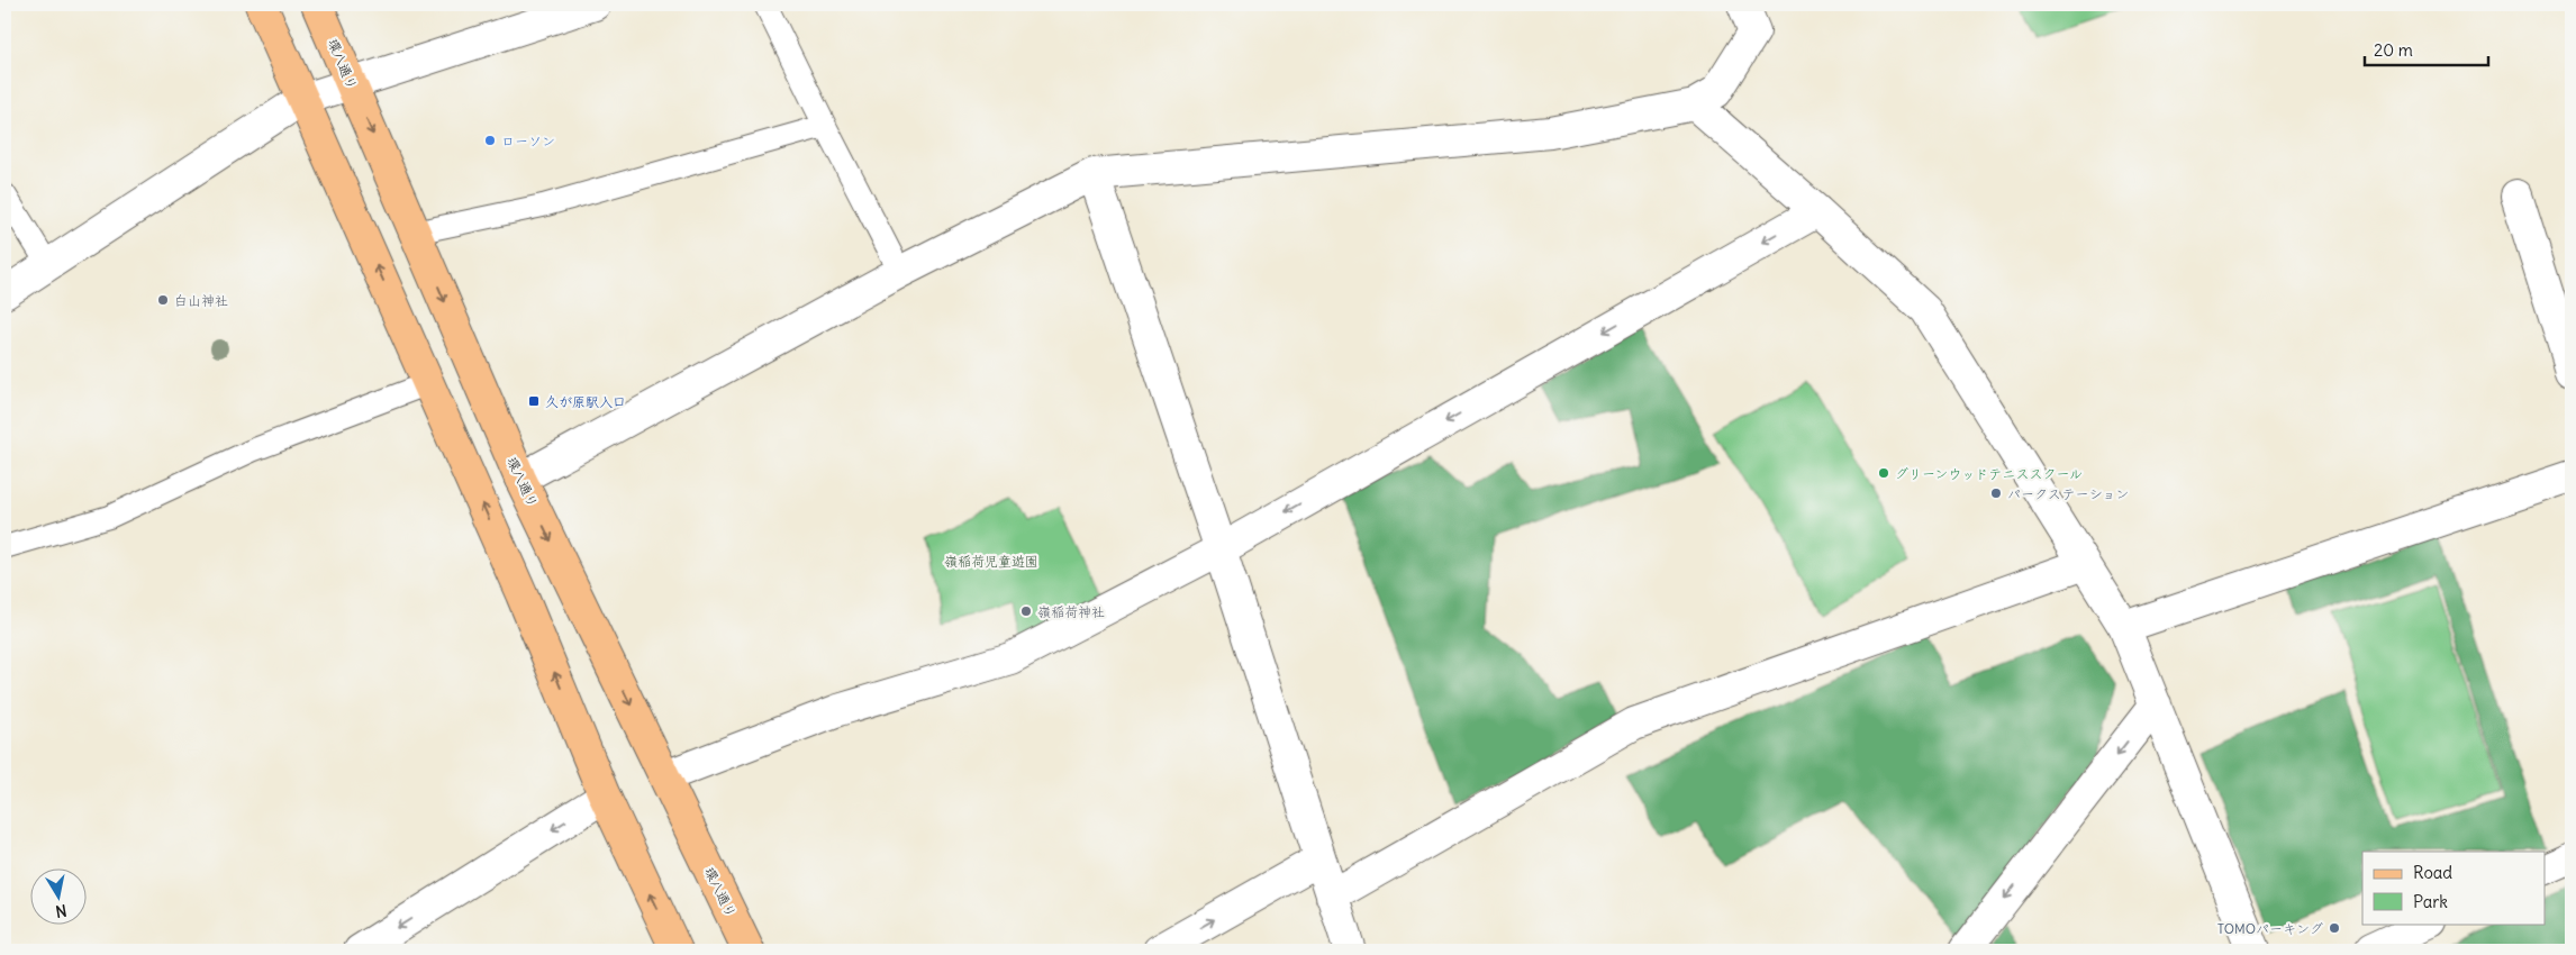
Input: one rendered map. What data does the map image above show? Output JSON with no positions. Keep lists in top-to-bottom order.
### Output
{
  "streets": {
    "main road": ["環八通り"]
  },
  "parks": ["嶺稲荷児童遊園"],
  "places": {
    "other": [
      "ローソン",
      "白山神社",
      "グリーンウッドテニススクール",
      "パークステーション",
      "嶺稲荷神社",
      "TOMOパーキング"
    ],
    "transit": ["久が原駅入口"]
  },
  "legend": ["Road", "Park"],
  "scale_bar": "20 m",
  "north": "bottom"
}
